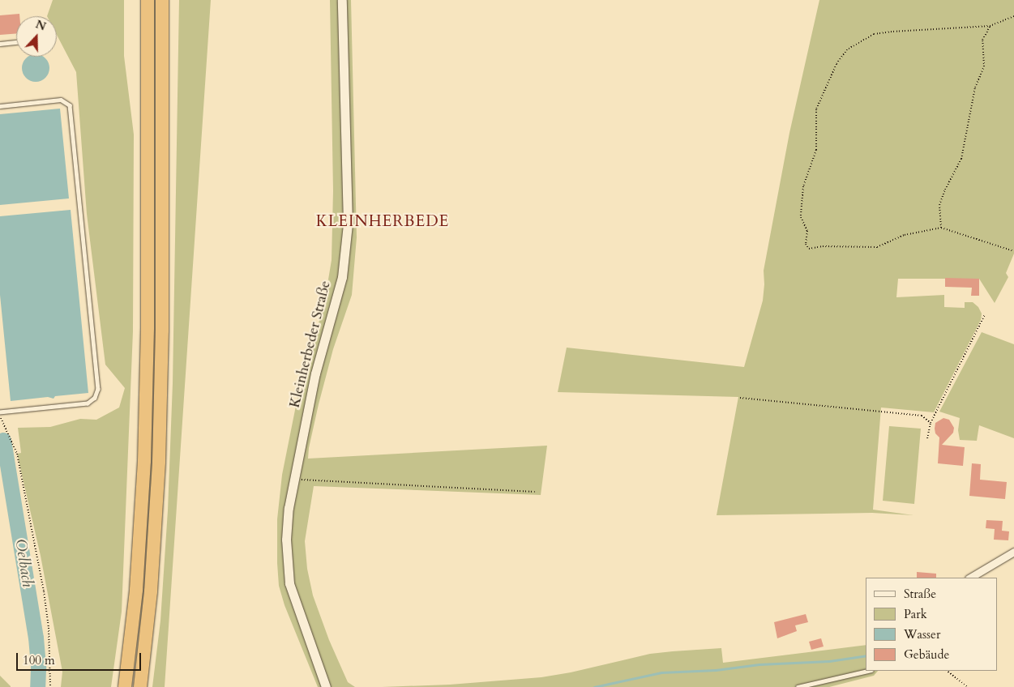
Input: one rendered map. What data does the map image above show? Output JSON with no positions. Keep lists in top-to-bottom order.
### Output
{
  "streets": {
    "street": ["Kleinherbeder Straße"]
  },
  "districts": ["KLEINHERBEDE"],
  "water": ["Oelbach"],
  "legend": [
    "Straße",
    "Park",
    "Wasser",
    "Gebäude"
  ],
  "scale_bar": "100 m",
  "north": "top"
}
